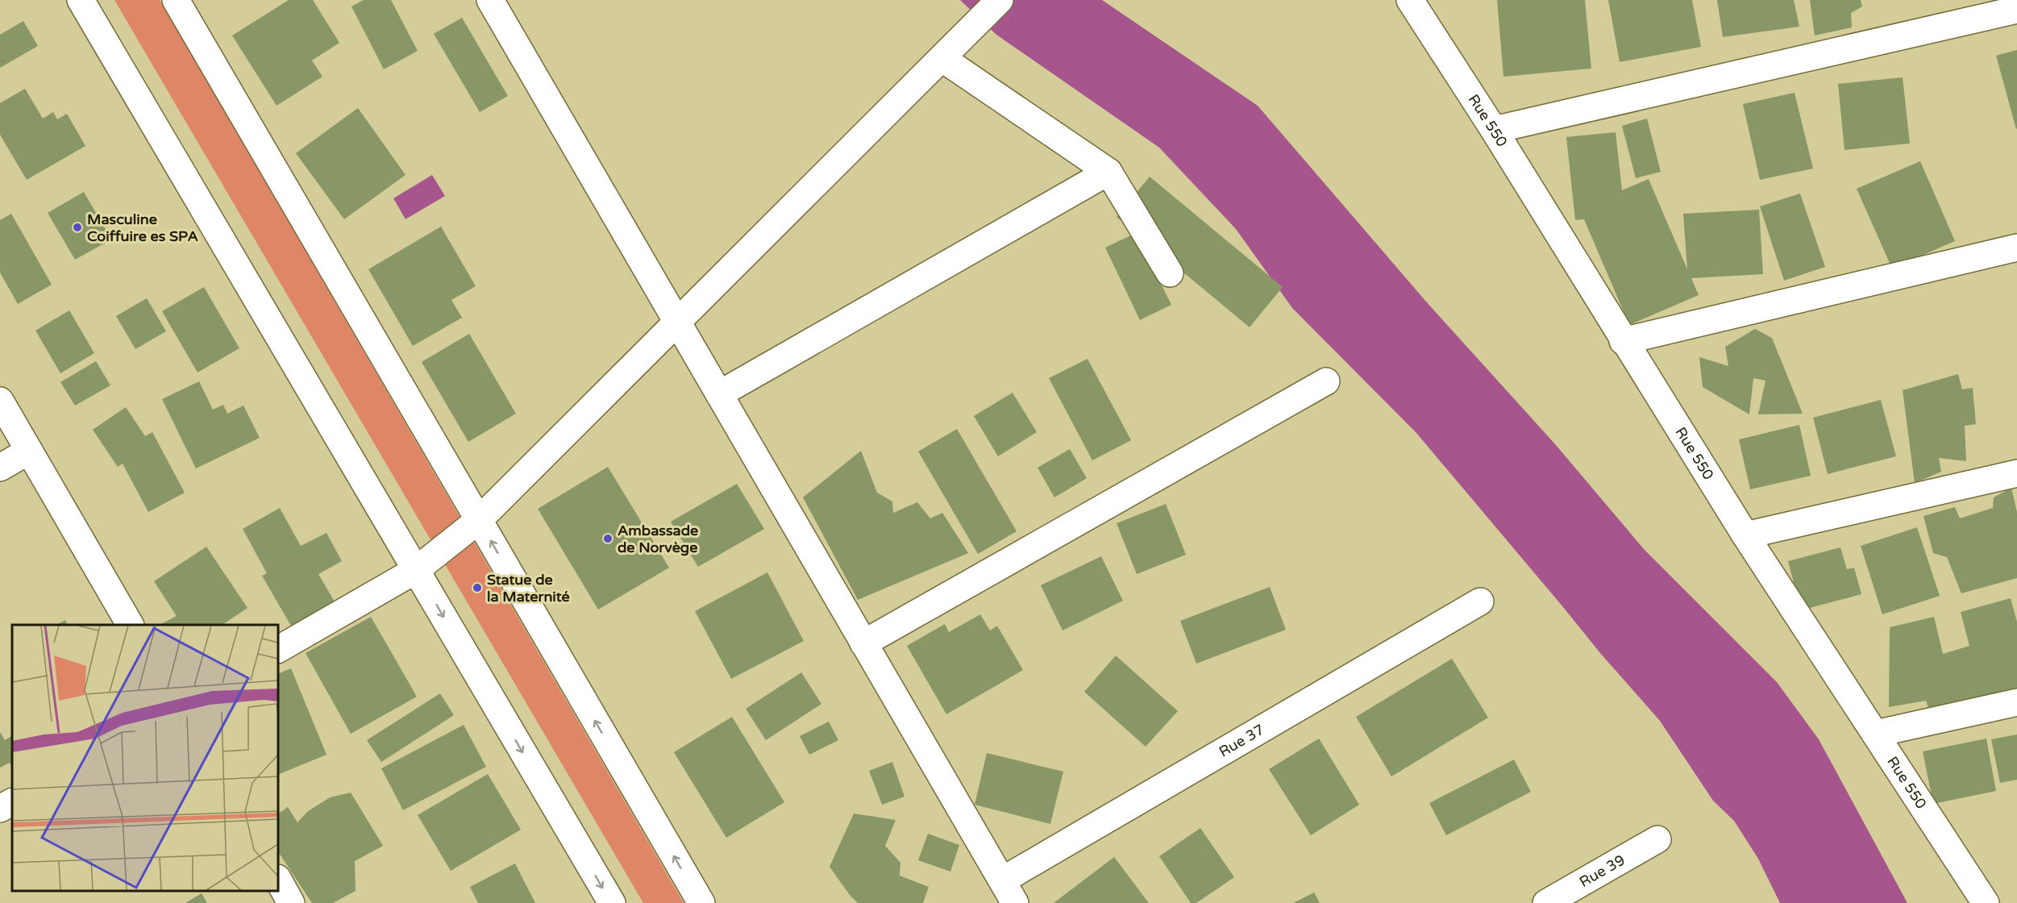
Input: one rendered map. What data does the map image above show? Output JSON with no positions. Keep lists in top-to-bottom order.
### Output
{
  "streets": {
    "street": ["Rue 550", "Rue 37", "Rue 39"]
  },
  "places": ["Masculine Coiffuire es SPA", "Ambassade de Norvège", "Statue de la Maternité"]
}
